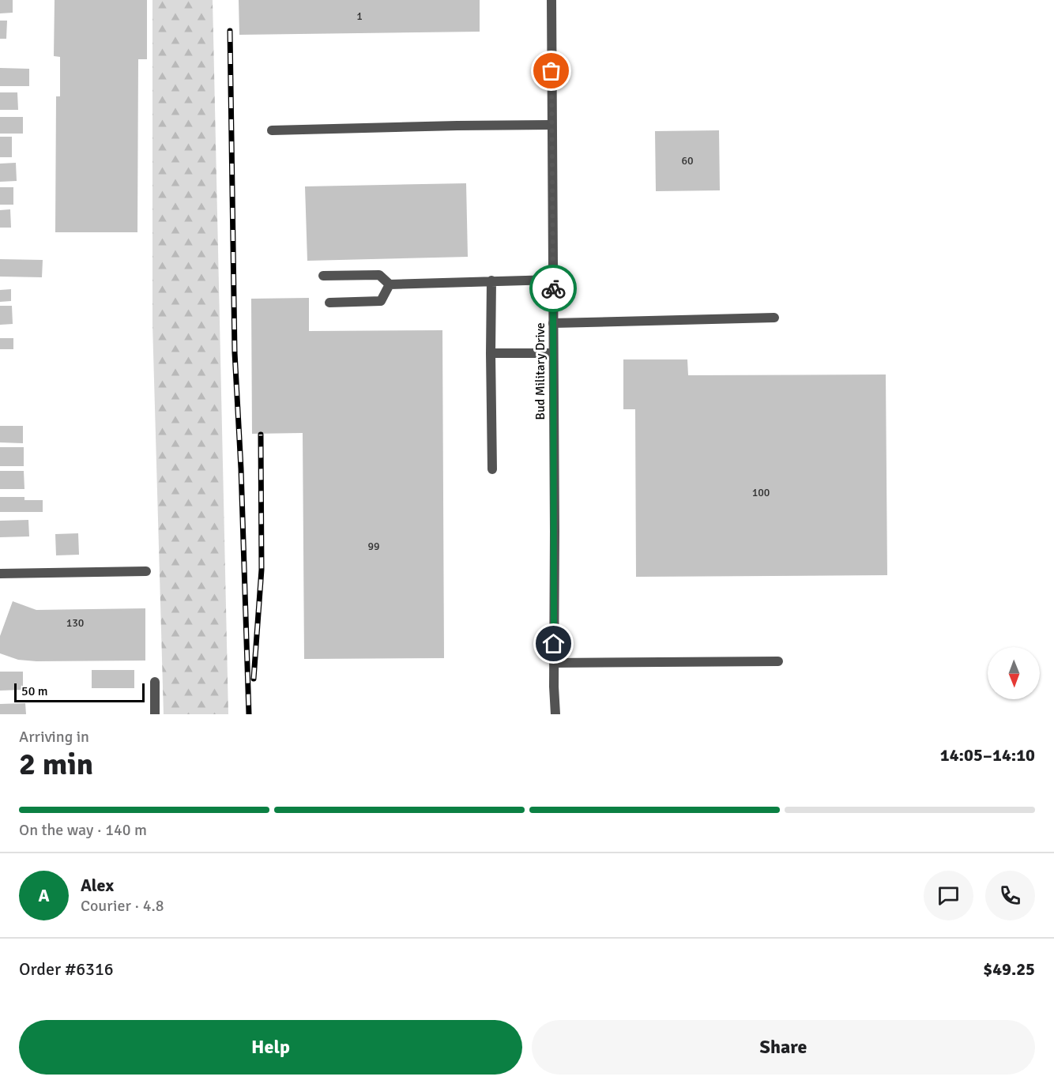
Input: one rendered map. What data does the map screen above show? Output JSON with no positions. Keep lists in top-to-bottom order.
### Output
{
  "streets": {
    "street": ["Bud Military Drive"]
  },
  "house_numbers": [
    "1",
    "60",
    "100",
    "99",
    "130"
  ],
  "scale_bar": "50 m",
  "north": "bottom",
  "page": {
    "scale": "50 m",
    "heading": ["2 min", "Arriving in", "14:05–14:10"],
    "panel": [
      "Alex",
      "Courier · 4.8",
      "Order #6316",
      "$49.25"
    ],
    "bar": "On the way · 140 m",
    "round": "A",
    "buttons": ["Help", "Share"]
  }
}
